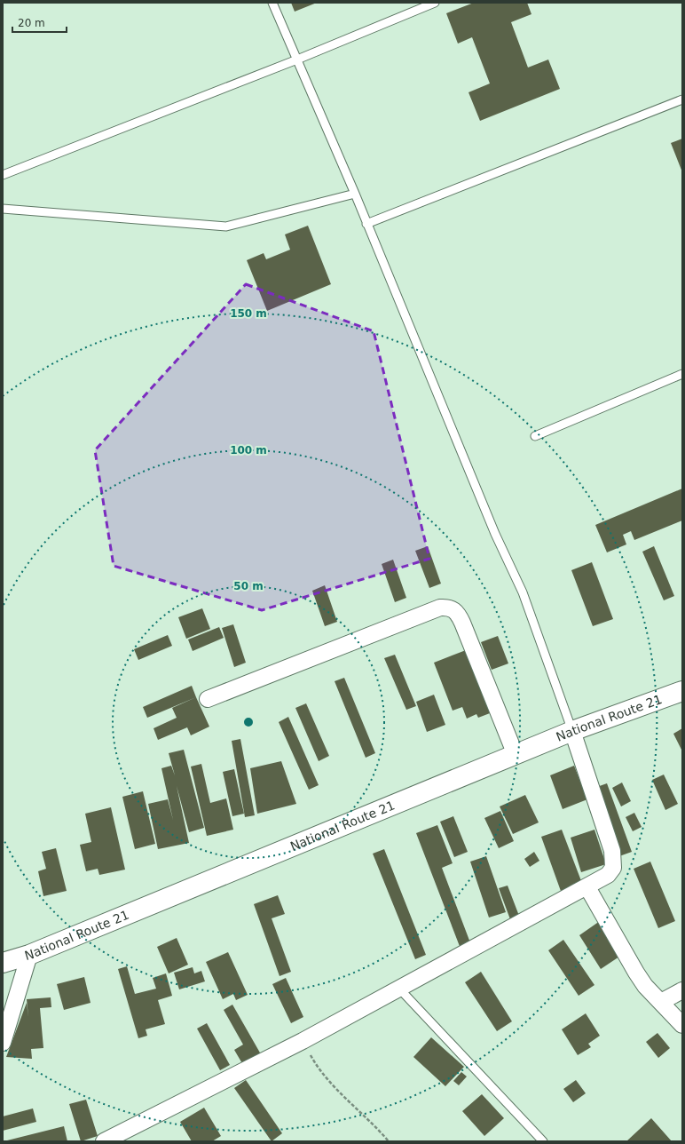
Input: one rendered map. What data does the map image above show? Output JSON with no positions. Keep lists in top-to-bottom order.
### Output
{
  "streets": {
    "highway": ["National Route 21"]
  },
  "scale_bar": "20 m",
  "rings": ["150 m", "100 m", "50 m"]
}
